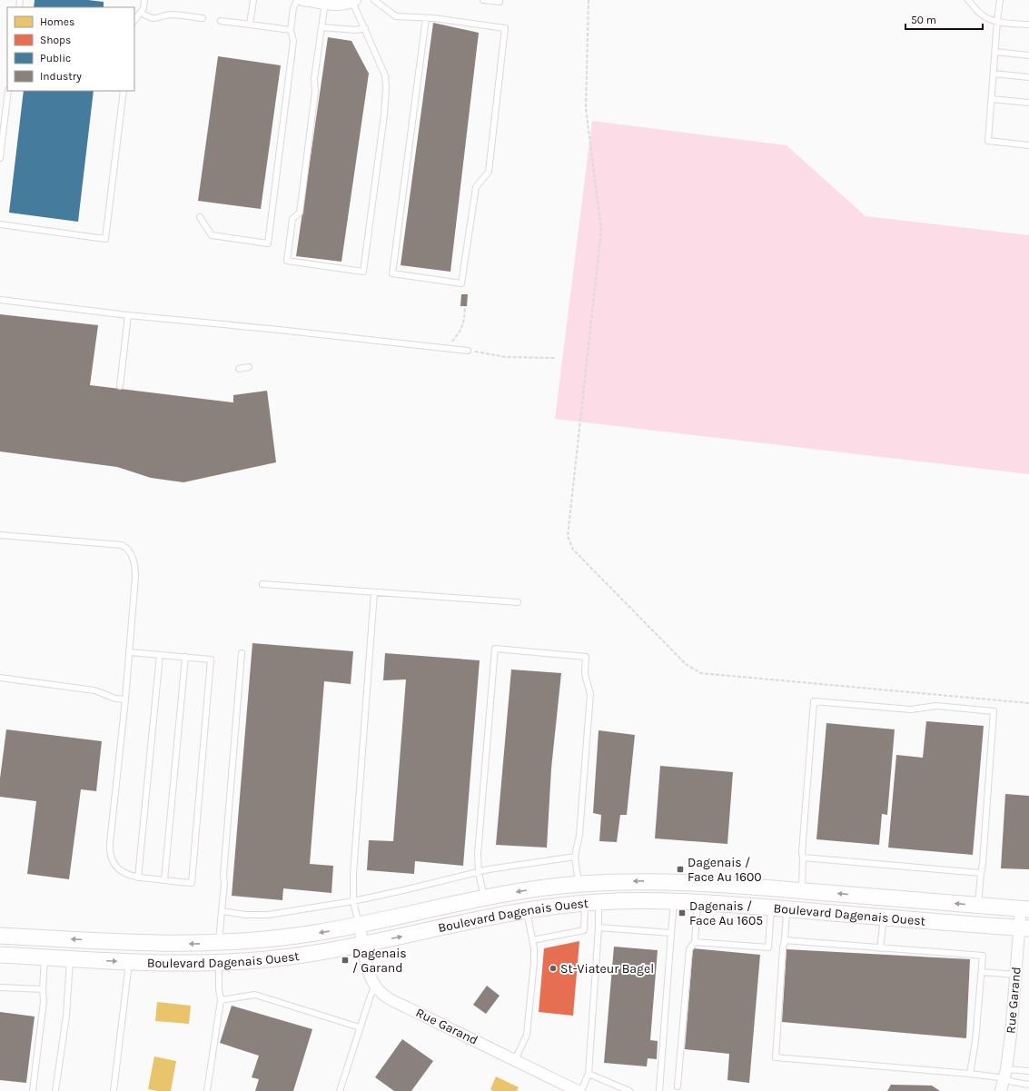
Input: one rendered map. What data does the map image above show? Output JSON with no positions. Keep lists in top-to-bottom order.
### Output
{
  "streets": {
    "main road": ["Boulevard Dagenais Ouest"],
    "street": ["Rue Garand"]
  },
  "crossings": [
    ["Boulevard Dagenais Ouest", "Rue Garand"]
  ],
  "places": {
    "transit": ["Dagenais / Face Au 1600", "Dagenais / Face Au 1605", "Dagenais / Garand"],
    "other": ["St-Viateur Bagel"]
  },
  "legend": [
    "Homes",
    "Shops",
    "Public",
    "Industry"
  ],
  "scale_bar": "50 m"
}
